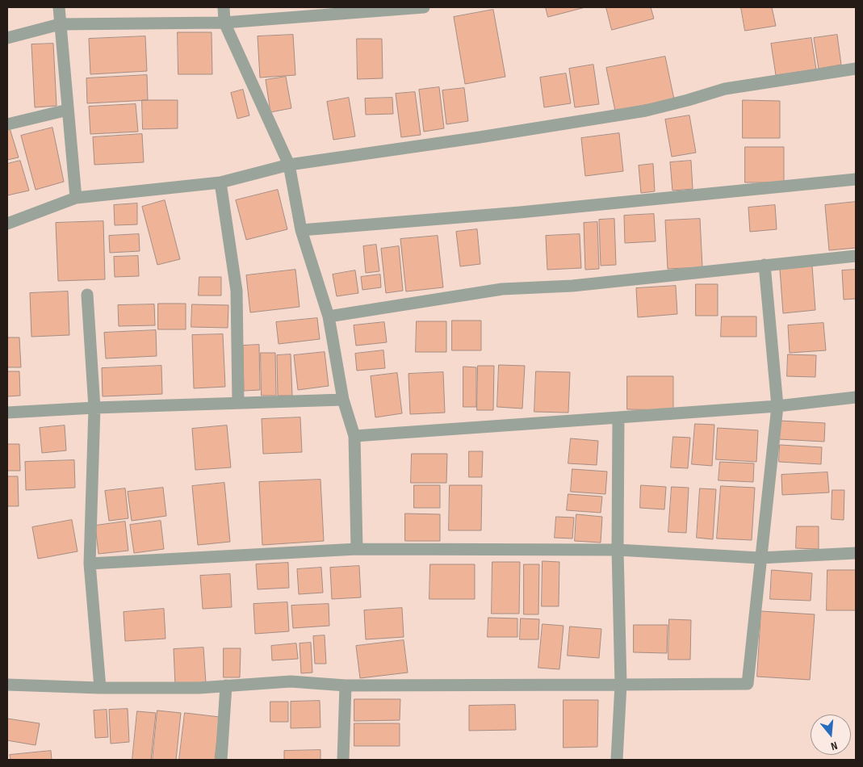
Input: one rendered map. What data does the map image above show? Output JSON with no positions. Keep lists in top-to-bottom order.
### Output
{
  "north": "bottom"
}
